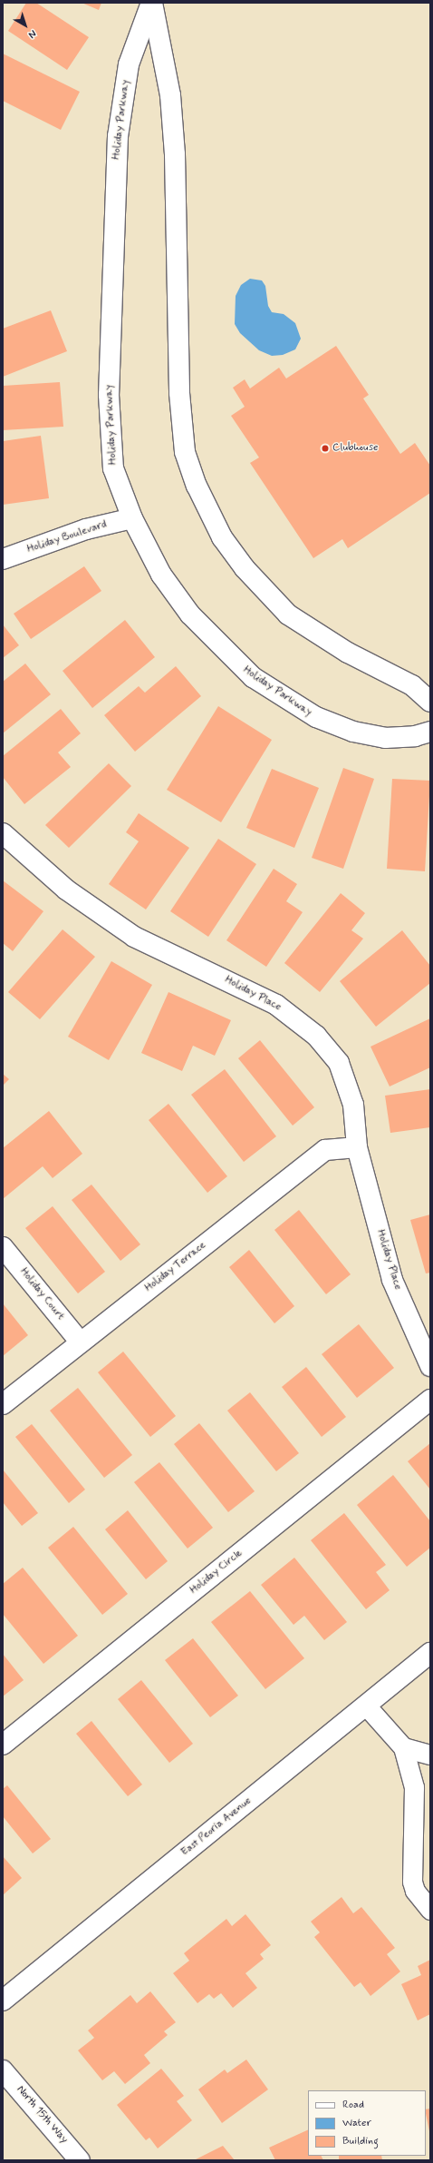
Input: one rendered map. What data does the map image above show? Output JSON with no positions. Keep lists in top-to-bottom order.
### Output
{
  "streets": {
    "street": [
      "Holiday Parkway",
      "Holiday Boulevard",
      "Holiday Place",
      "Holiday Terrace",
      "Holiday Court",
      "Holiday Circle",
      "East Peoria Avenue",
      "North 15th Way"
    ]
  },
  "crossings": [
    ["Holiday Parkway", "Holiday Boulevard"],
    ["Holiday Place", "Holiday Terrace"],
    ["Holiday Terrace", "Holiday Court"]
  ],
  "places": ["Clubhouse"],
  "legend": ["Road", "Water", "Building"],
  "north": "bottom right"
}
